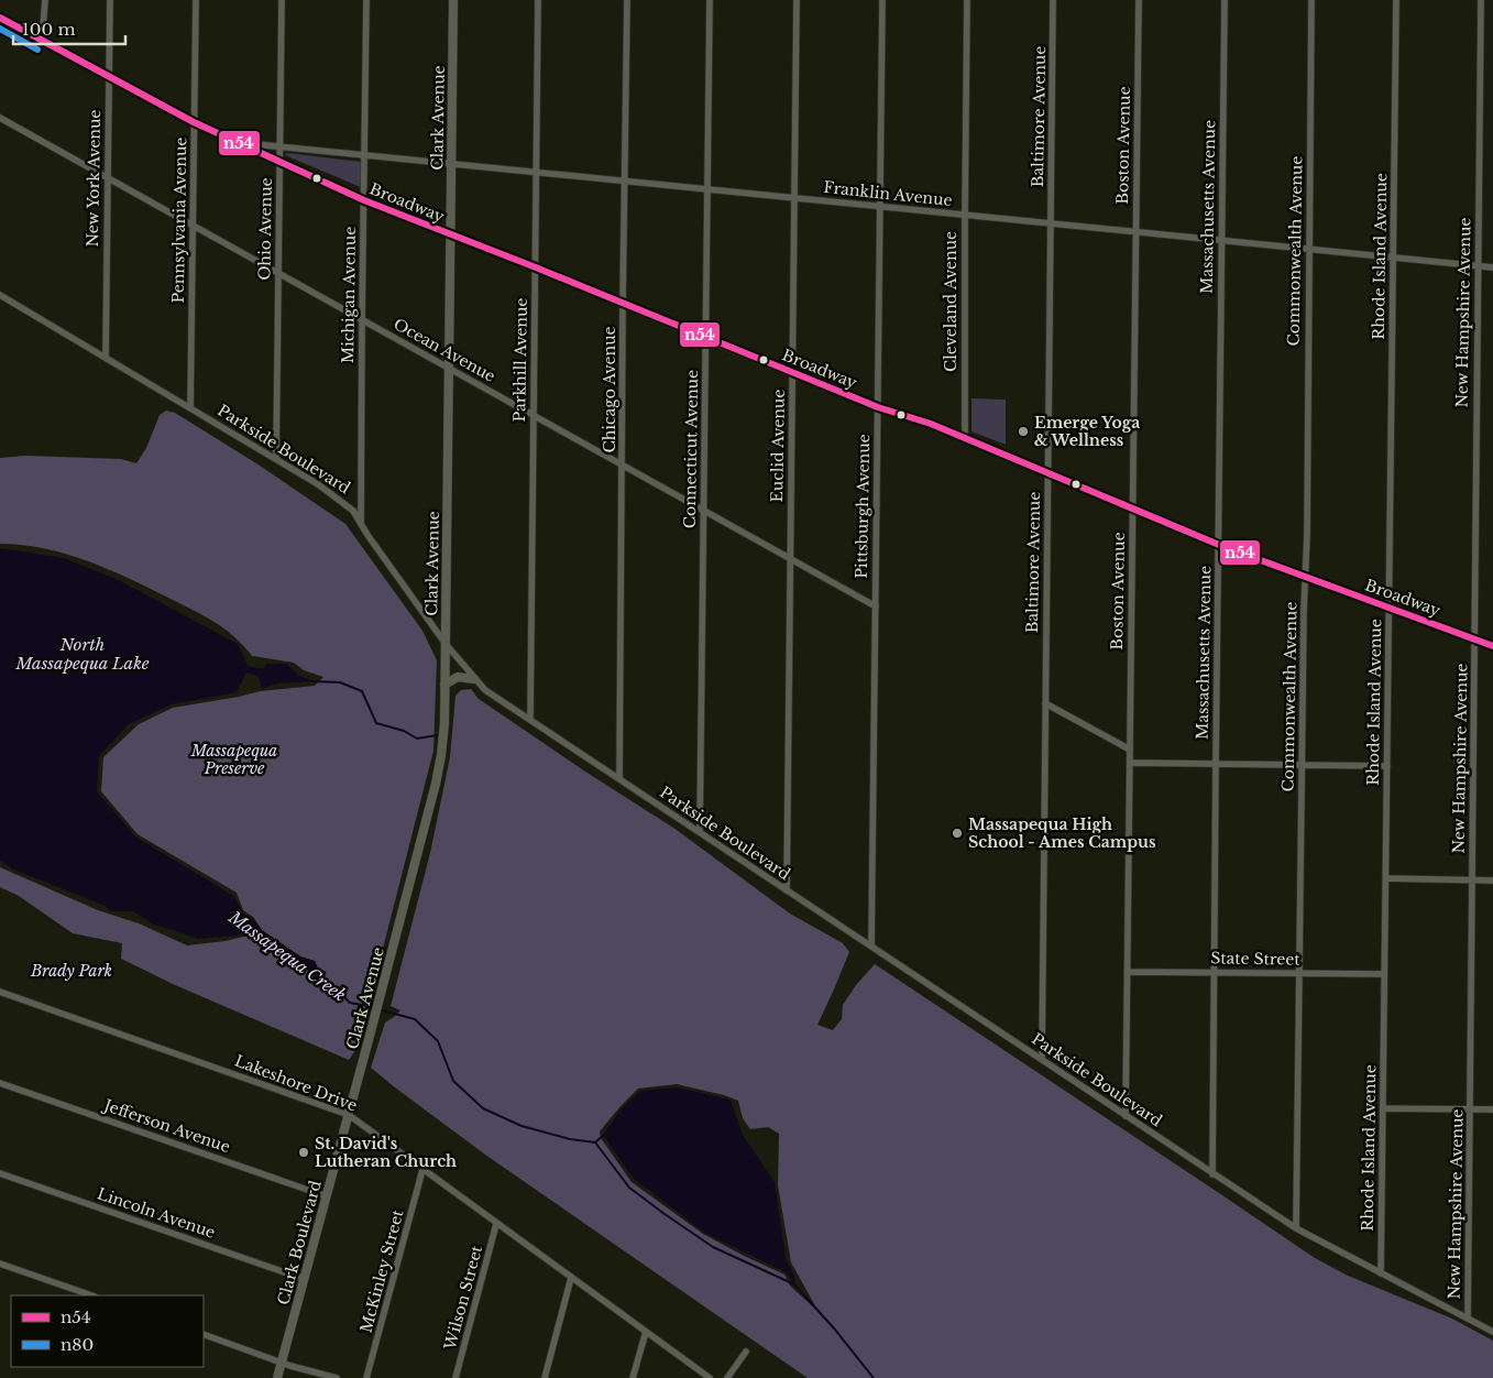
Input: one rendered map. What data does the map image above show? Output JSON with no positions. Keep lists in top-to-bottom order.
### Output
{
  "streets": {
    "main road": ["Clark Avenue", "Broadway", "Clark Boulevard"],
    "street": [
      "Baltimore Avenue",
      "Boston Avenue",
      "New York Avenue",
      "Franklin Avenue",
      "Massachusetts Avenue",
      "Pennsylvania Avenue",
      "Ohio Avenue",
      "Commonwealth Avenue",
      "Rhode Island Avenue",
      "Michigan Avenue",
      "Cleveland Avenue",
      "New Hampshire Avenue",
      "Ocean Avenue",
      "Parkhill Avenue",
      "Chicago Avenue",
      "Euclid Avenue",
      "Parkside Boulevard",
      "Connecticut Avenue",
      "Pittsburgh Avenue",
      "State Street",
      "Lakeshore Drive",
      "Jefferson Avenue",
      "Lincoln Avenue",
      "McKinley Street",
      "Wilson Street"
    ]
  },
  "crossings": [
    ["Baltimore Avenue", "Franklin Avenue"],
    ["Baltimore Avenue", "Broadway"],
    ["Baltimore Avenue", "Parkside Boulevard"],
    ["Clark Avenue", "Franklin Avenue"],
    ["Clark Avenue", "Broadway"],
    ["Clark Avenue", "Ocean Avenue"],
    ["Clark Avenue", "Parkside Boulevard"],
    ["Clark Avenue", "Lakeshore Drive"],
    ["Clark Avenue", "Clark Boulevard"],
    ["Boston Avenue", "Franklin Avenue"],
    ["Boston Avenue", "Broadway"],
    ["Boston Avenue", "Parkside Boulevard"],
    ["Boston Avenue", "State Street"],
    ["New York Avenue", "Broadway"],
    ["New York Avenue", "Ocean Avenue"],
    ["New York Avenue", "Parkside Boulevard"],
    ["Franklin Avenue", "Broadway"],
    ["Franklin Avenue", "Massachusetts Avenue"],
    ["Franklin Avenue", "Ohio Avenue"],
    ["Franklin Avenue", "Commonwealth Avenue"],
    ["Franklin Avenue", "Rhode Island Avenue"],
    ["Franklin Avenue", "Michigan Avenue"],
    ["Franklin Avenue", "Cleveland Avenue"],
    ["Franklin Avenue", "New Hampshire Avenue"],
    ["Franklin Avenue", "Parkhill Avenue"],
    ["Franklin Avenue", "Chicago Avenue"],
    ["Franklin Avenue", "Euclid Avenue"],
    ["Franklin Avenue", "Connecticut Avenue"],
    ["Franklin Avenue", "Pittsburgh Avenue"],
    ["Broadway", "Massachusetts Avenue"],
    ["Broadway", "Pennsylvania Avenue"],
    ["Broadway", "Ohio Avenue"],
    ["Broadway", "Commonwealth Avenue"],
    ["Broadway", "Rhode Island Avenue"],
    ["Broadway", "Michigan Avenue"],
    ["Broadway", "Cleveland Avenue"],
    ["Broadway", "New Hampshire Avenue"],
    ["Broadway", "Parkhill Avenue"],
    ["Broadway", "Chicago Avenue"],
    ["Broadway", "Euclid Avenue"],
    ["Broadway", "Connecticut Avenue"],
    ["Broadway", "Pittsburgh Avenue"],
    ["Massachusetts Avenue", "Parkside Boulevard"],
    ["Massachusetts Avenue", "State Street"],
    ["Pennsylvania Avenue", "Ocean Avenue"],
    ["Pennsylvania Avenue", "Parkside Boulevard"],
    ["Ohio Avenue", "Ocean Avenue"],
    ["Ohio Avenue", "Parkside Boulevard"],
    ["Commonwealth Avenue", "Parkside Boulevard"],
    ["Commonwealth Avenue", "State Street"],
    ["Rhode Island Avenue", "Parkside Boulevard"],
    ["Rhode Island Avenue", "State Street"],
    ["Michigan Avenue", "Ocean Avenue"],
    ["Michigan Avenue", "Parkside Boulevard"],
    ["New Hampshire Avenue", "Parkside Boulevard"],
    ["Ocean Avenue", "Parkhill Avenue"],
    ["Ocean Avenue", "Chicago Avenue"],
    ["Ocean Avenue", "Euclid Avenue"],
    ["Ocean Avenue", "Connecticut Avenue"],
    ["Ocean Avenue", "Pittsburgh Avenue"],
    ["Parkhill Avenue", "Parkside Boulevard"],
    ["Chicago Avenue", "Parkside Boulevard"],
    ["Euclid Avenue", "Parkside Boulevard"],
    ["Parkside Boulevard", "Connecticut Avenue"],
    ["Parkside Boulevard", "Pittsburgh Avenue"],
    ["Lakeshore Drive", "Clark Boulevard"],
    ["Lakeshore Drive", "McKinley Street"],
    ["Lakeshore Drive", "Wilson Street"],
    ["Jefferson Avenue", "Clark Boulevard"],
    ["Lincoln Avenue", "Clark Boulevard"]
  ],
  "water": ["North Massapequa Lake", "Massapequa Creek"],
  "parks": ["Massapequa Preserve", "Brady Park"],
  "places": ["Emerge Yoga & Wellness", "Massapequa High School - Ames Campus", "St. David's Lutheran Church"],
  "lines": ["transit line n54", "transit line n80"],
  "legend": ["n54", "n80"],
  "scale_bar": "100 m"
}
